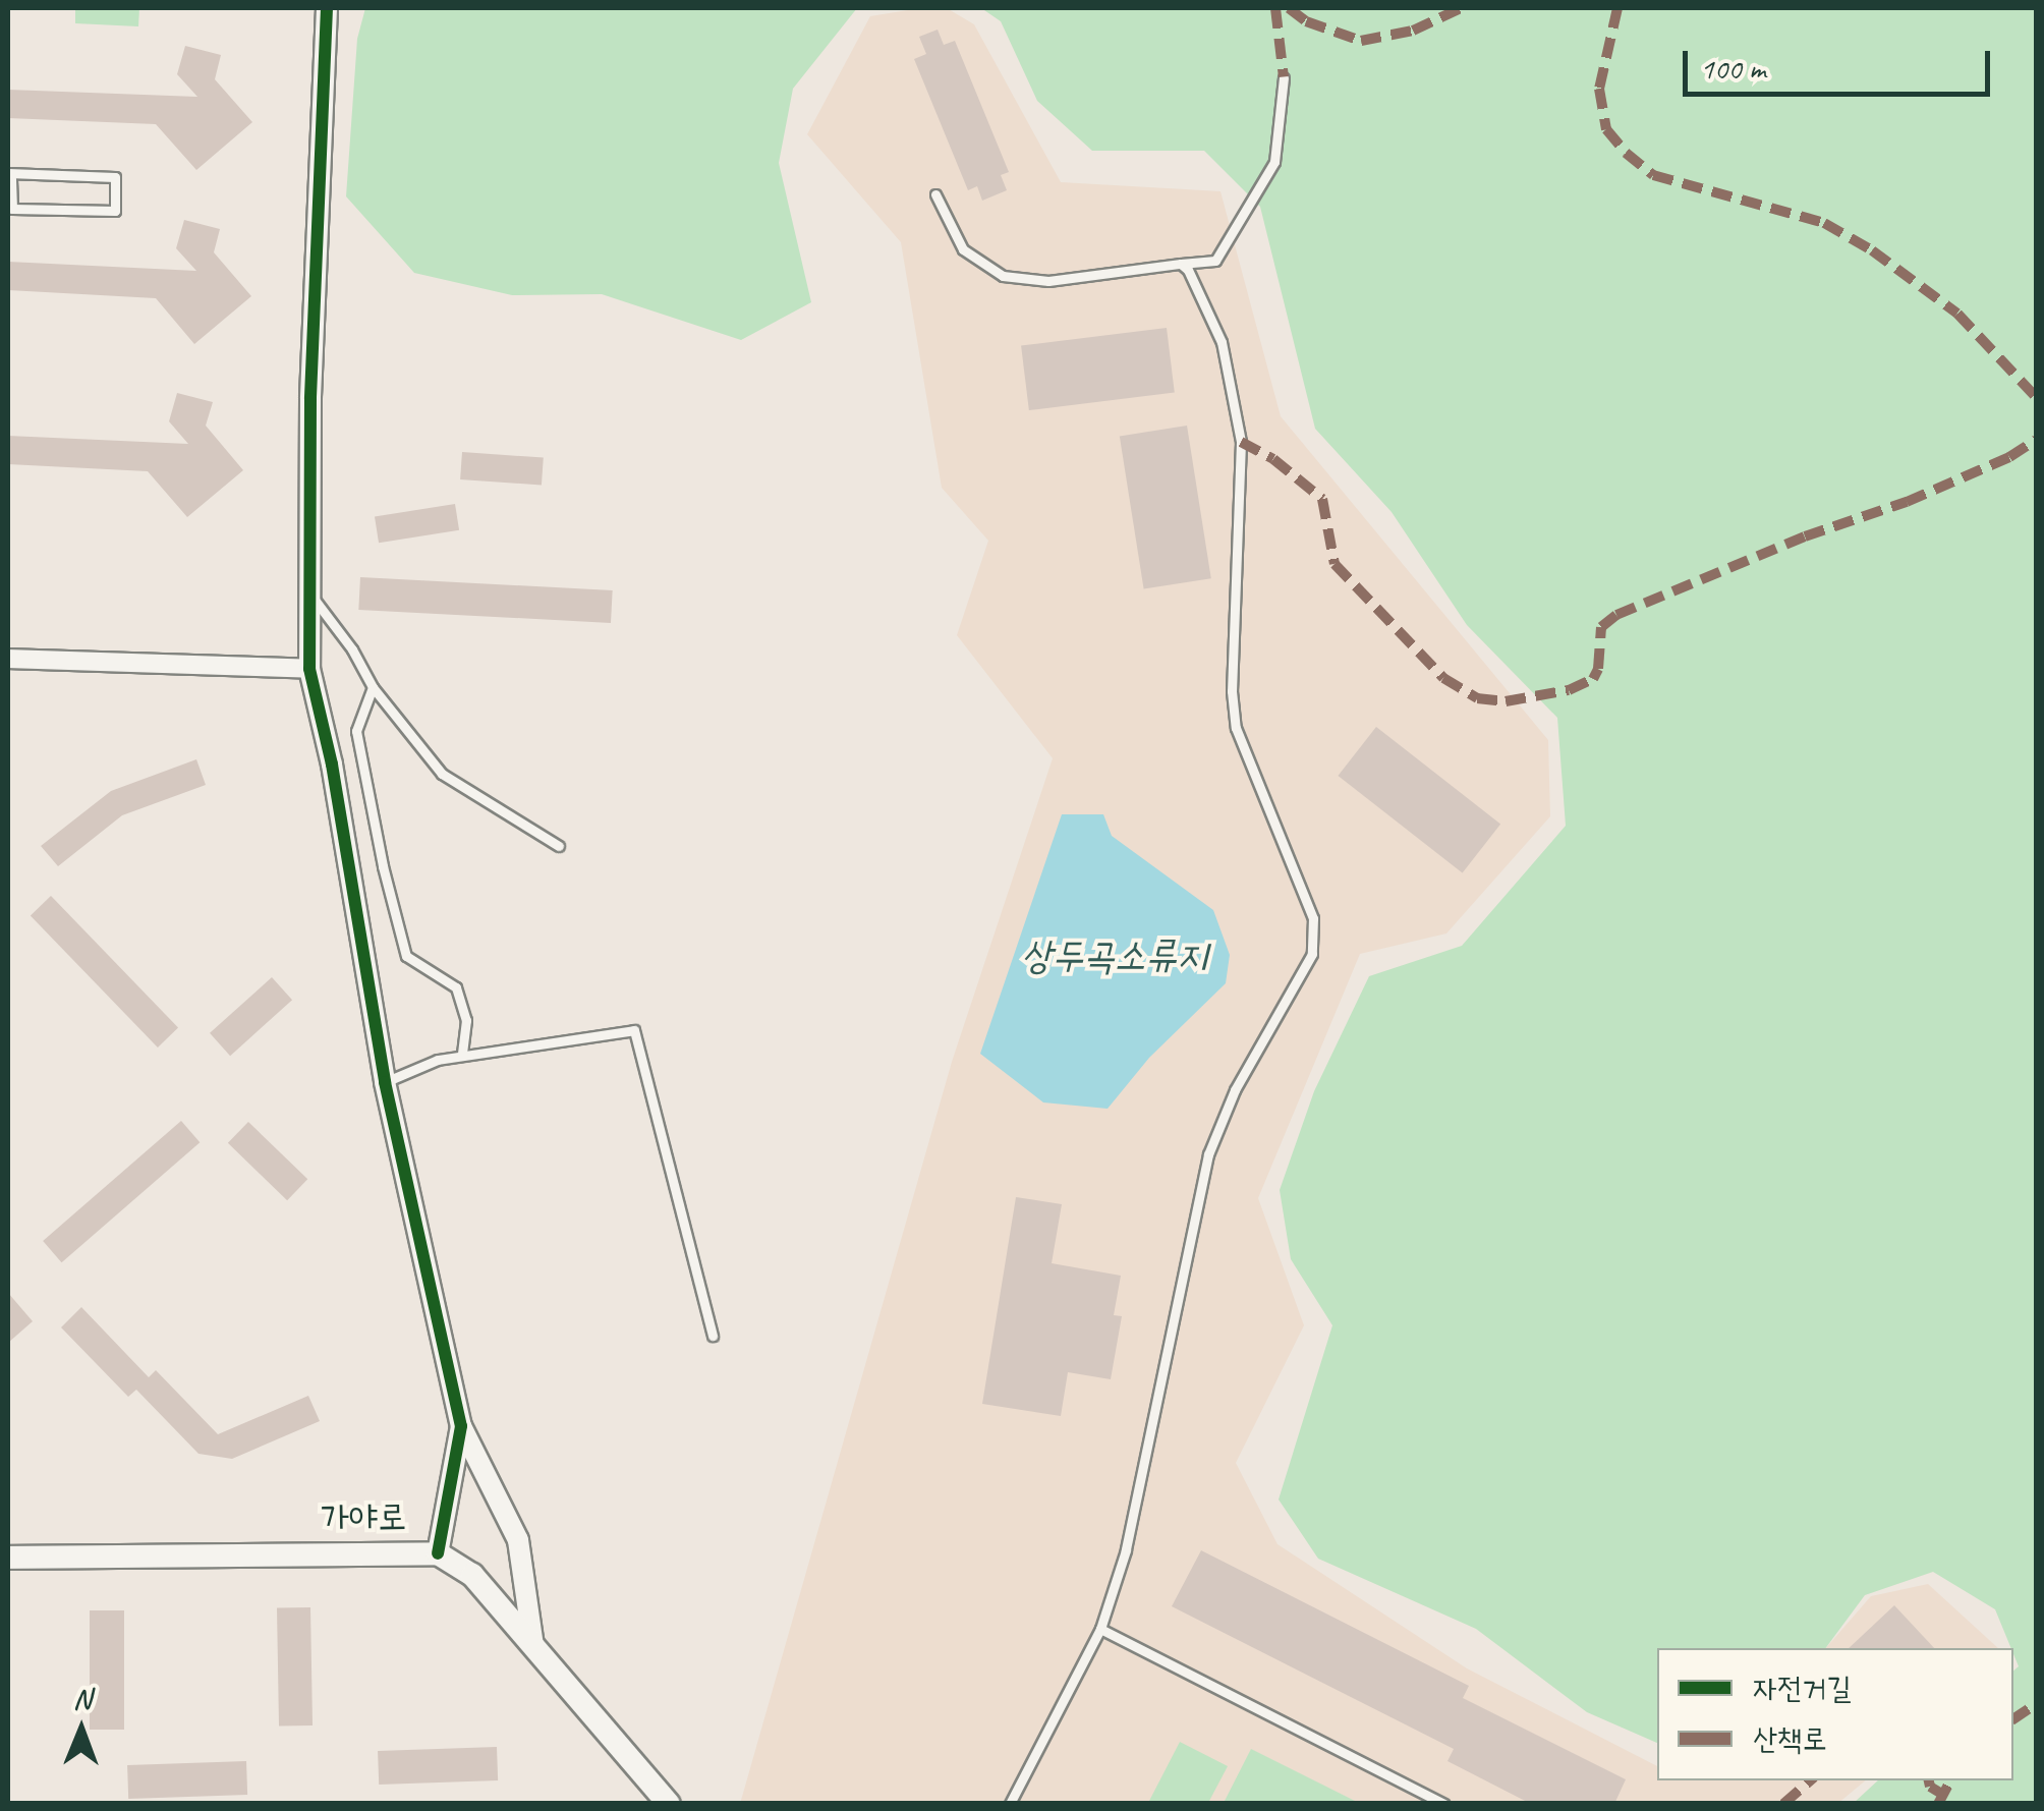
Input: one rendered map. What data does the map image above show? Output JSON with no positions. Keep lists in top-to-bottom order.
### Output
{
  "streets": {
    "main road": ["가야로"]
  },
  "water": ["상두곡소류지"],
  "legend": ["자전거길", "산책로"],
  "scale_bar": "100 m",
  "north": "top"
}
